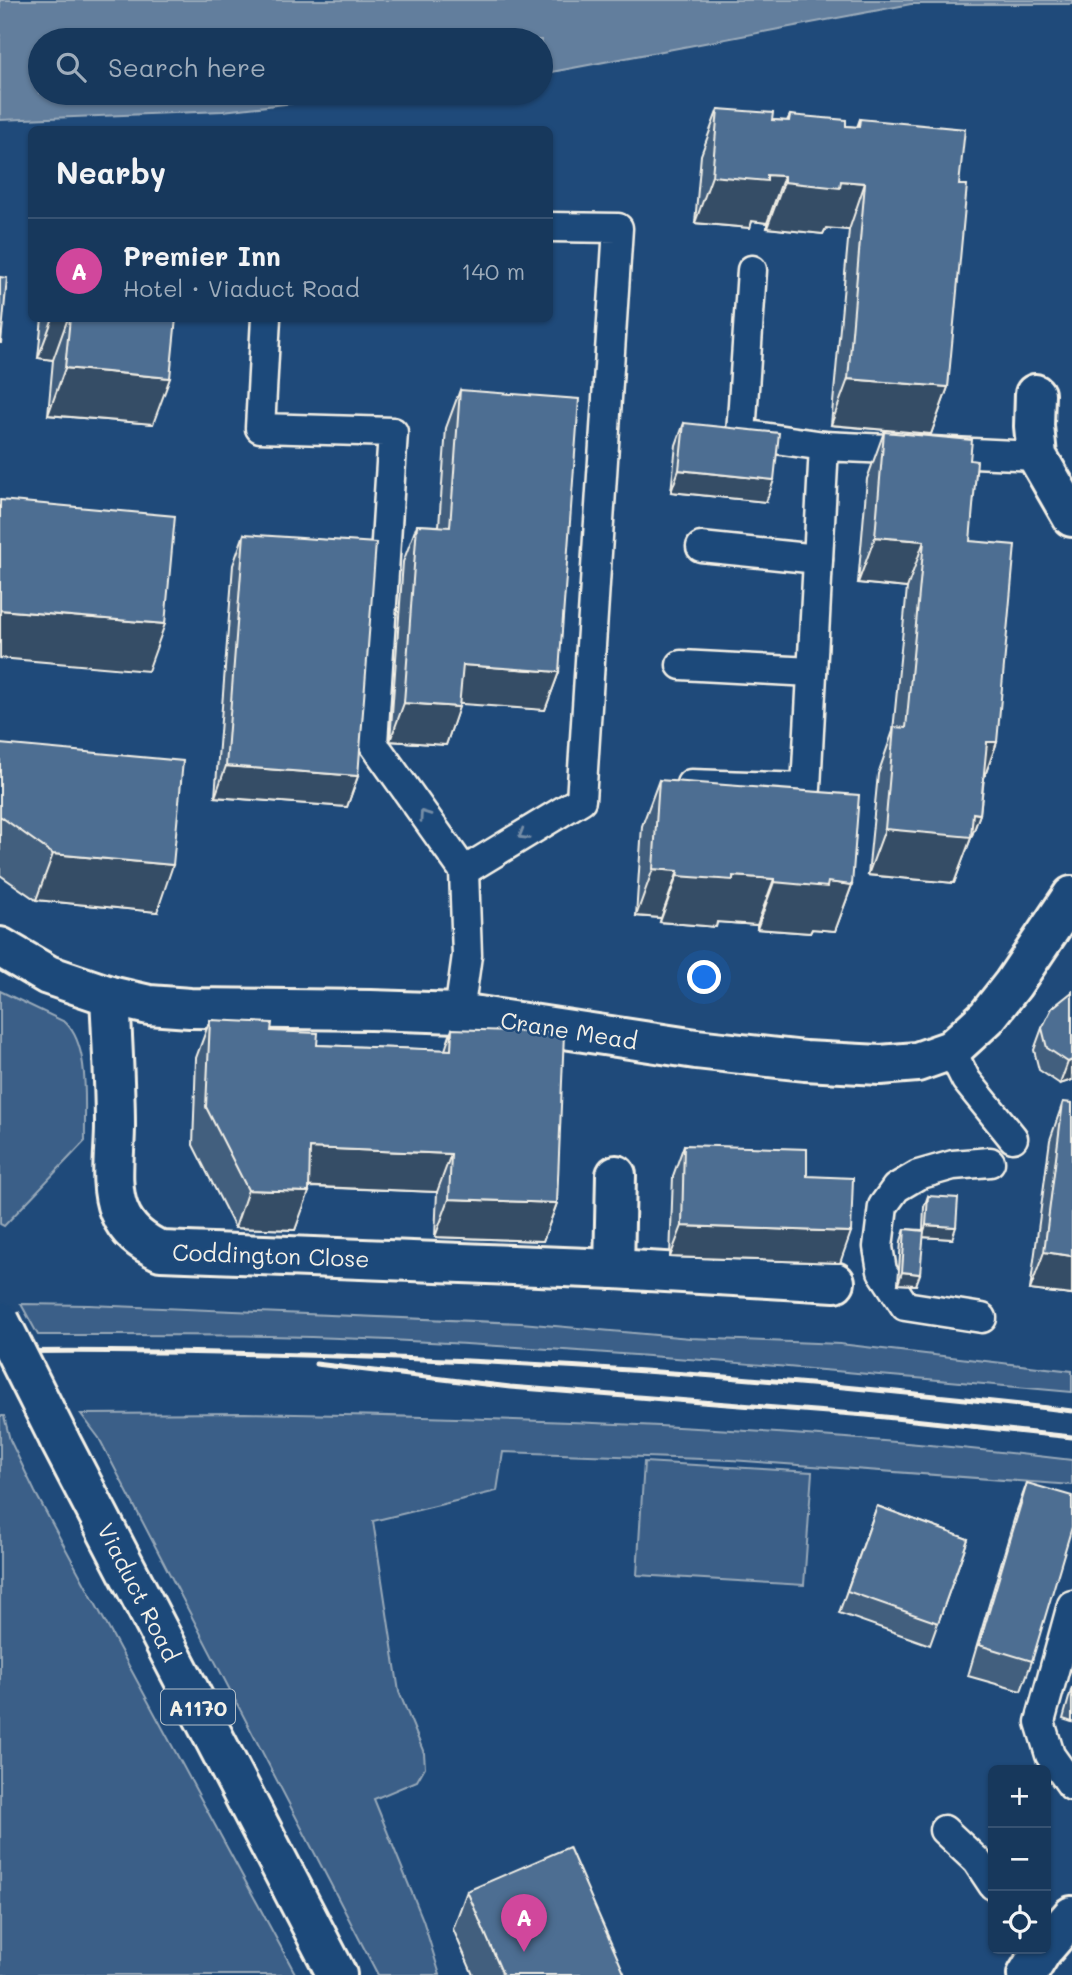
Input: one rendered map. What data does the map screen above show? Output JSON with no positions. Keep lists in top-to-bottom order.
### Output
{
  "streets": {
    "street": [
      "Crane Mead",
      "Coddington Close",
      "Viaduct Road",
      "A1170"
    ]
  },
  "crossings": [
    ["Crane Mead", "Coddington Close"]
  ],
  "page": {
    "search": "Search here",
    "heading": "Nearby",
    "list": [
      {
        "mark": "A",
        "name": "Premier Inn",
        "note": "Hotel · Viaduct Road",
        "value": "140 m"
      }
    ],
    "map_buttons": ["+", "−"],
    "pins": "A"
  }
}
